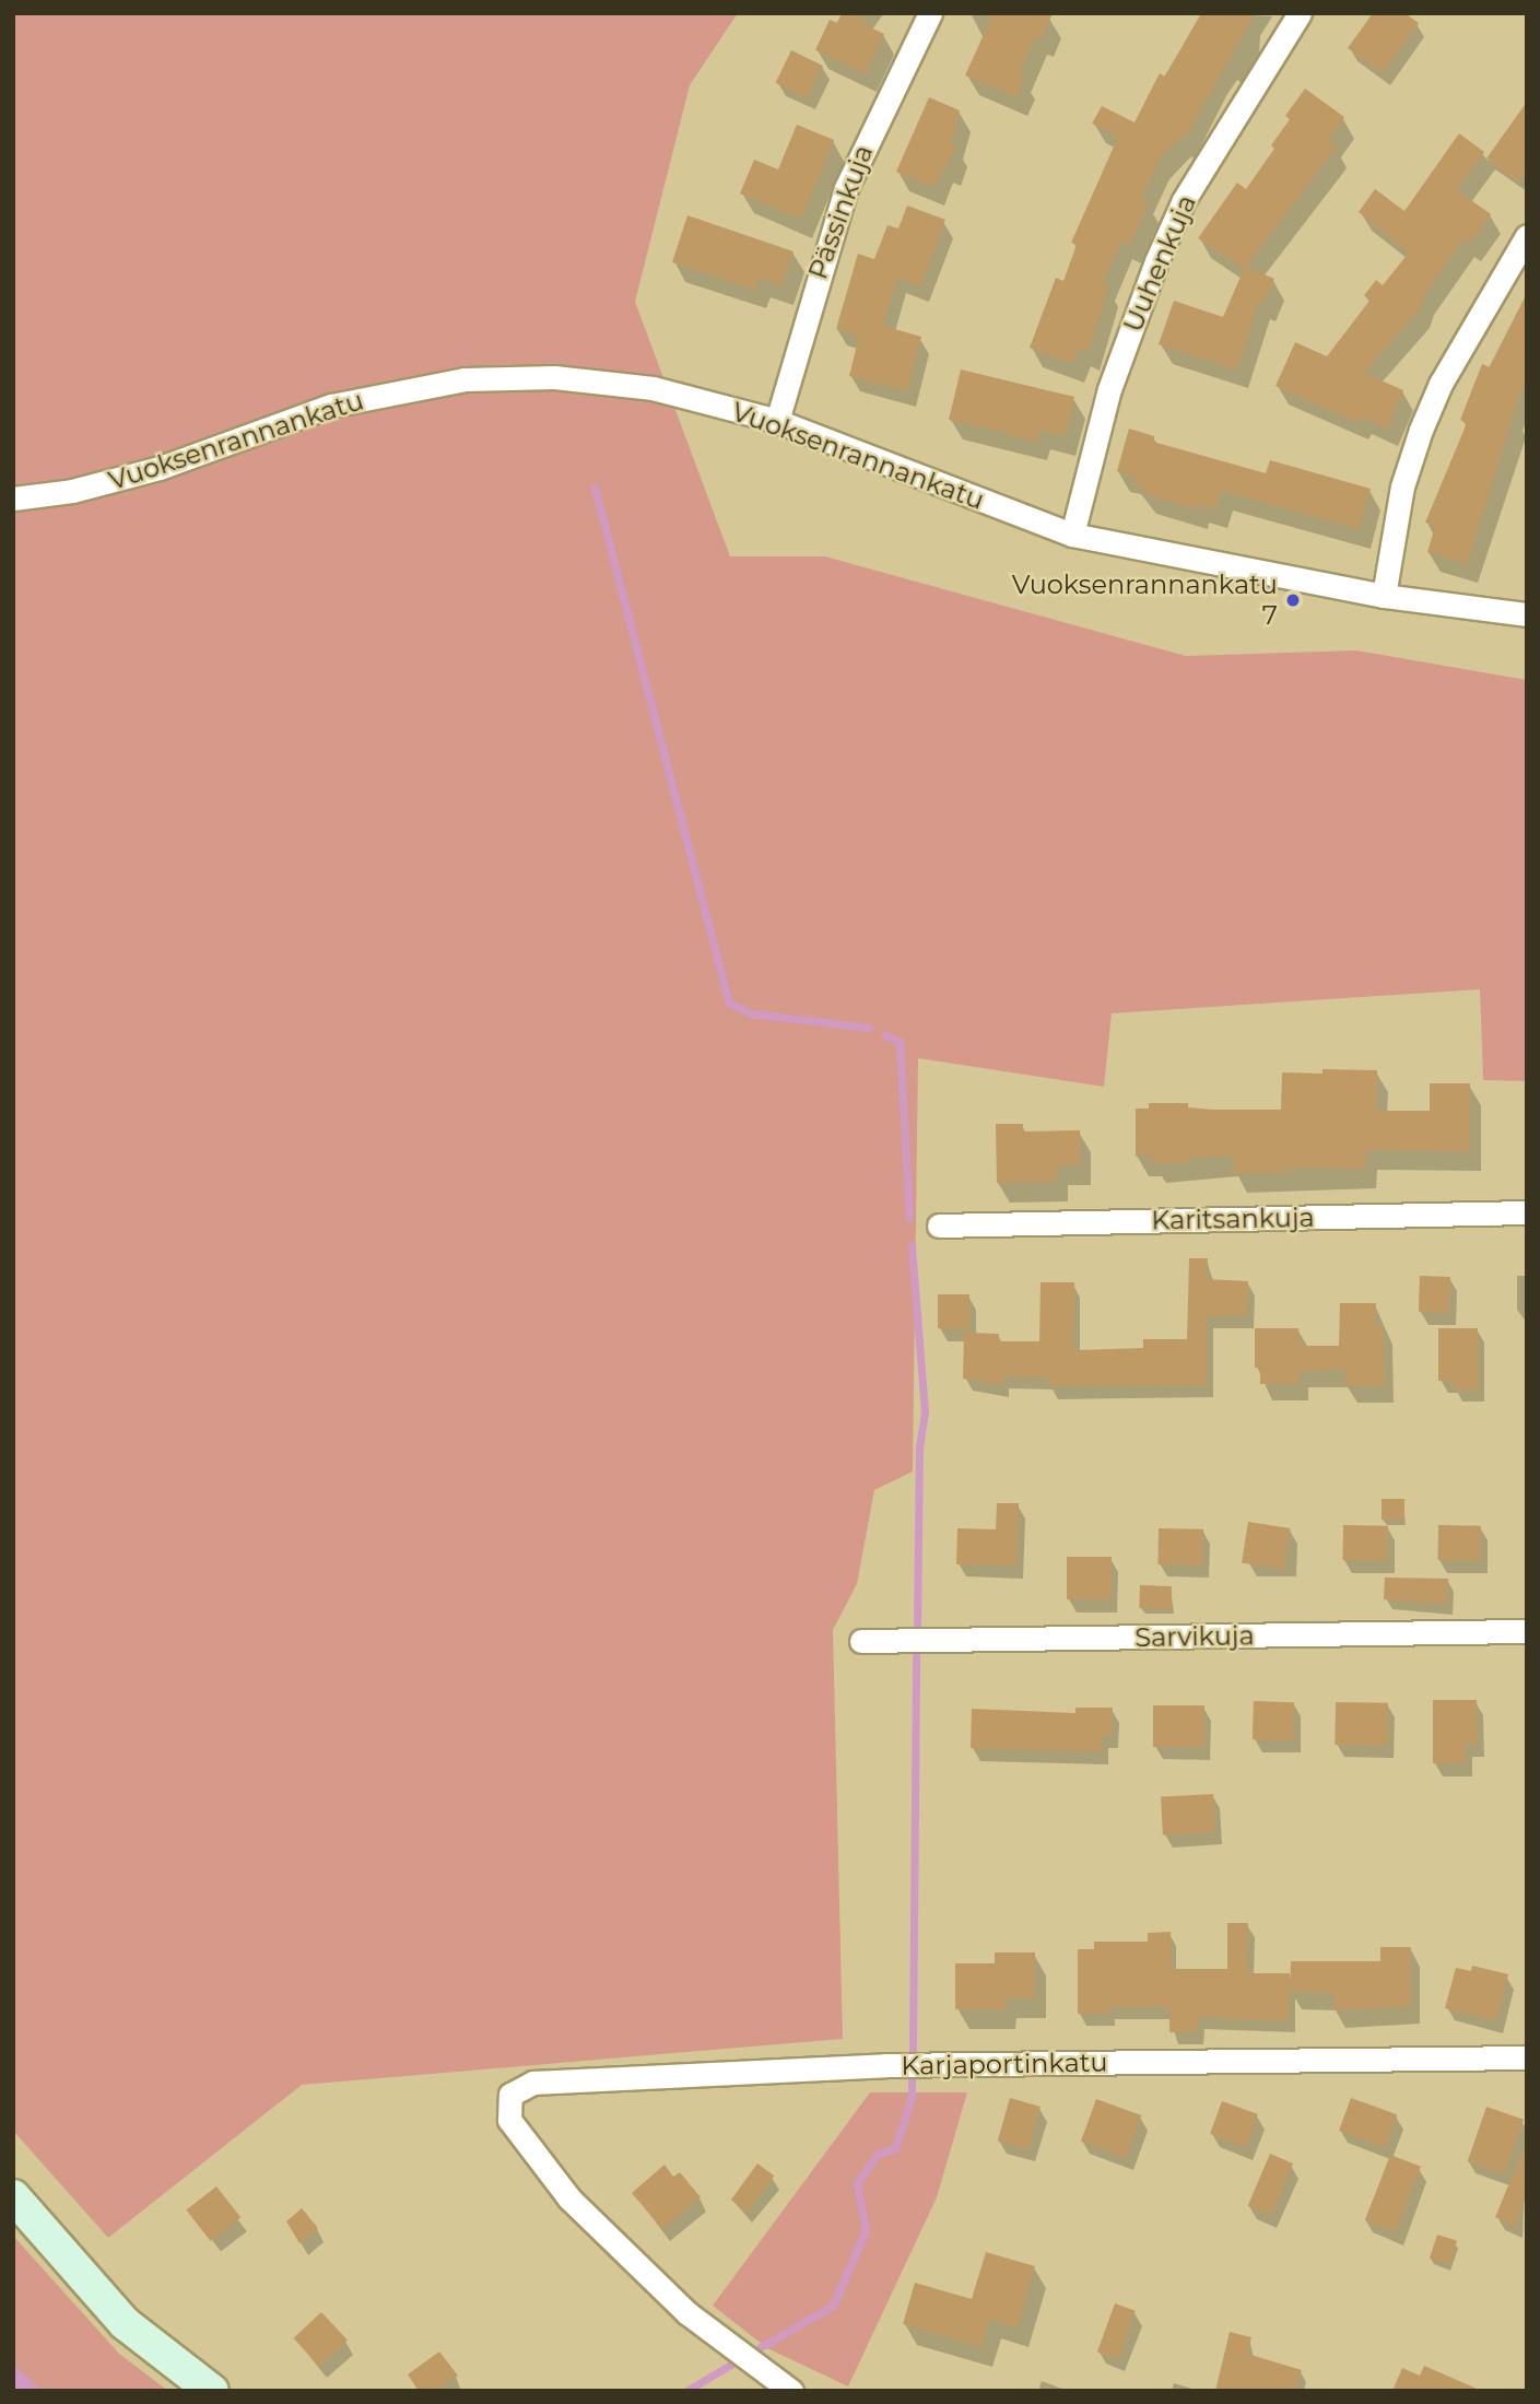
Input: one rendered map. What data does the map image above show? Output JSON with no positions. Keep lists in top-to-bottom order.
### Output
{
  "streets": {
    "street": [
      "Pässinkuja",
      "Uuhenkuja",
      "Vuoksenrannankatu",
      "Karitsankuja",
      "Sarvikuja",
      "Karjaportinkatu"
    ]
  },
  "crossings": [
    ["Pässinkuja", "Vuoksenrannankatu"],
    ["Uuhenkuja", "Vuoksenrannankatu"]
  ],
  "places": ["Vuoksenrannankatu 7"]
}
